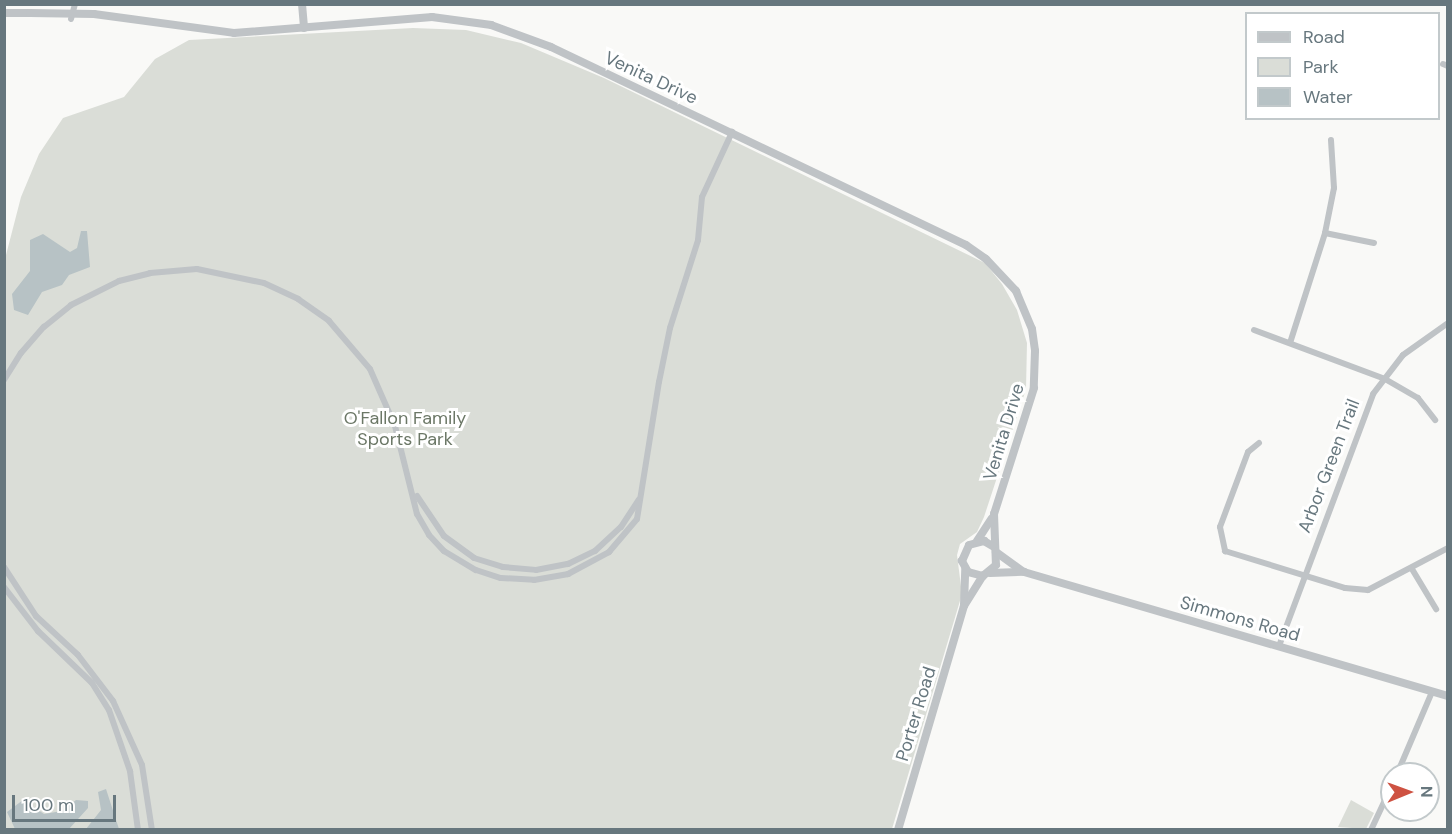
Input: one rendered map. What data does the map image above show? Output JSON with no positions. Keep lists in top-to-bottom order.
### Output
{
  "streets": {
    "street": [
      "Venita Drive",
      "Arbor Green Trail",
      "Simmons Road",
      "Porter Road"
    ]
  },
  "crossings": [
    ["Venita Drive", "Simmons Road"],
    ["Venita Drive", "Porter Road"],
    ["Arbor Green Trail", "Simmons Road"],
    ["Simmons Road", "Porter Road"]
  ],
  "parks": ["O'Fallon Family Sports Park"],
  "legend": ["Road", "Park", "Water"],
  "scale_bar": "100 m",
  "north": "right"
}
